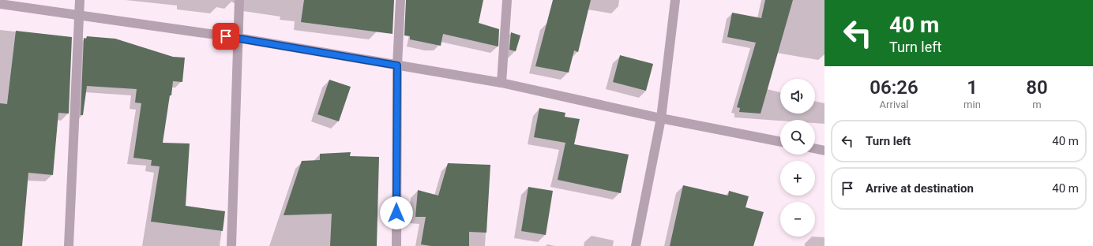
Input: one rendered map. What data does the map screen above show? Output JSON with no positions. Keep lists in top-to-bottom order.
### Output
{
  "page": {
    "turn": ["40 m", "Turn left"],
    "eta": [
      "06:26",
      "Arrival",
      "1",
      "min",
      "80",
      "m"
    ],
    "map_buttons": ["+", "−"],
    "list": [
      {
        "name": "Turn left",
        "value": "40 m"
      },
      {
        "name": "Arrive at destination",
        "value": "40 m"
      }
    ]
  }
}
